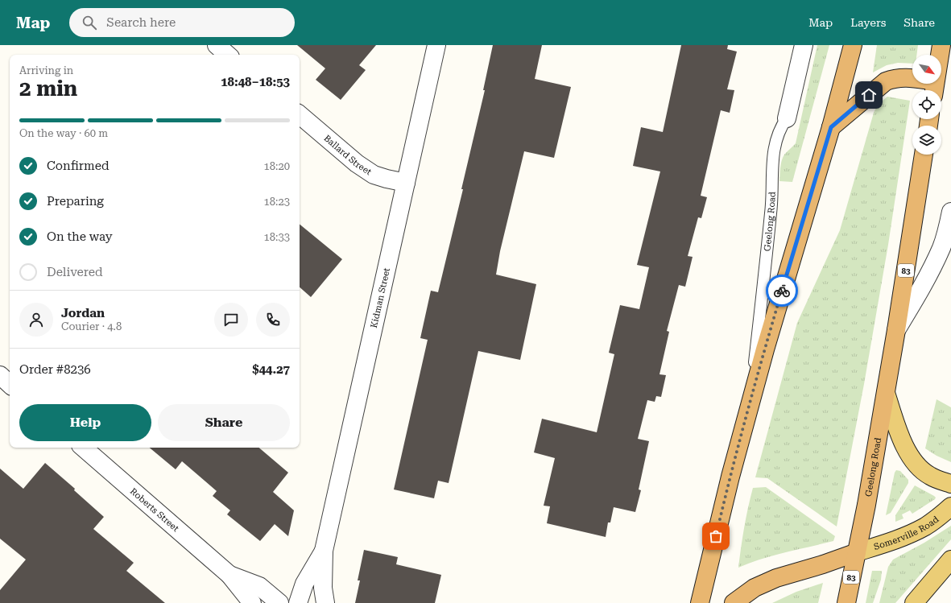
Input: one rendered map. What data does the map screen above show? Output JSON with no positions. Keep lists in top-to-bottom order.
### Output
{
  "streets": {
    "highway": ["Geelong Road", "83"],
    "main road": ["Somerville Road"],
    "street": ["Ballard Street", "Kidman Street", "Roberts Street"]
  },
  "crossings": [
    ["Ballard Street", "Kidman Street"],
    ["Geelong Road", "Somerville Road"]
  ],
  "north": "bottom right",
  "page": {
    "header": "Map",
    "search": "Search here",
    "nav": ["Map", "Layers", "Share"],
    "heading": ["2 min", "Arriving in", "18:48–18:53"],
    "panel": [
      "Jordan",
      "Courier · 4.8",
      "Order #8236",
      "$44.27"
    ],
    "bar": "On the way · 60 m",
    "list": [
      ["Confirmed", "18:20"],
      ["Preparing", "18:23"],
      ["On the way", "18:33"],
      "Delivered"
    ],
    "buttons": ["Help", "Share"]
  }
}
